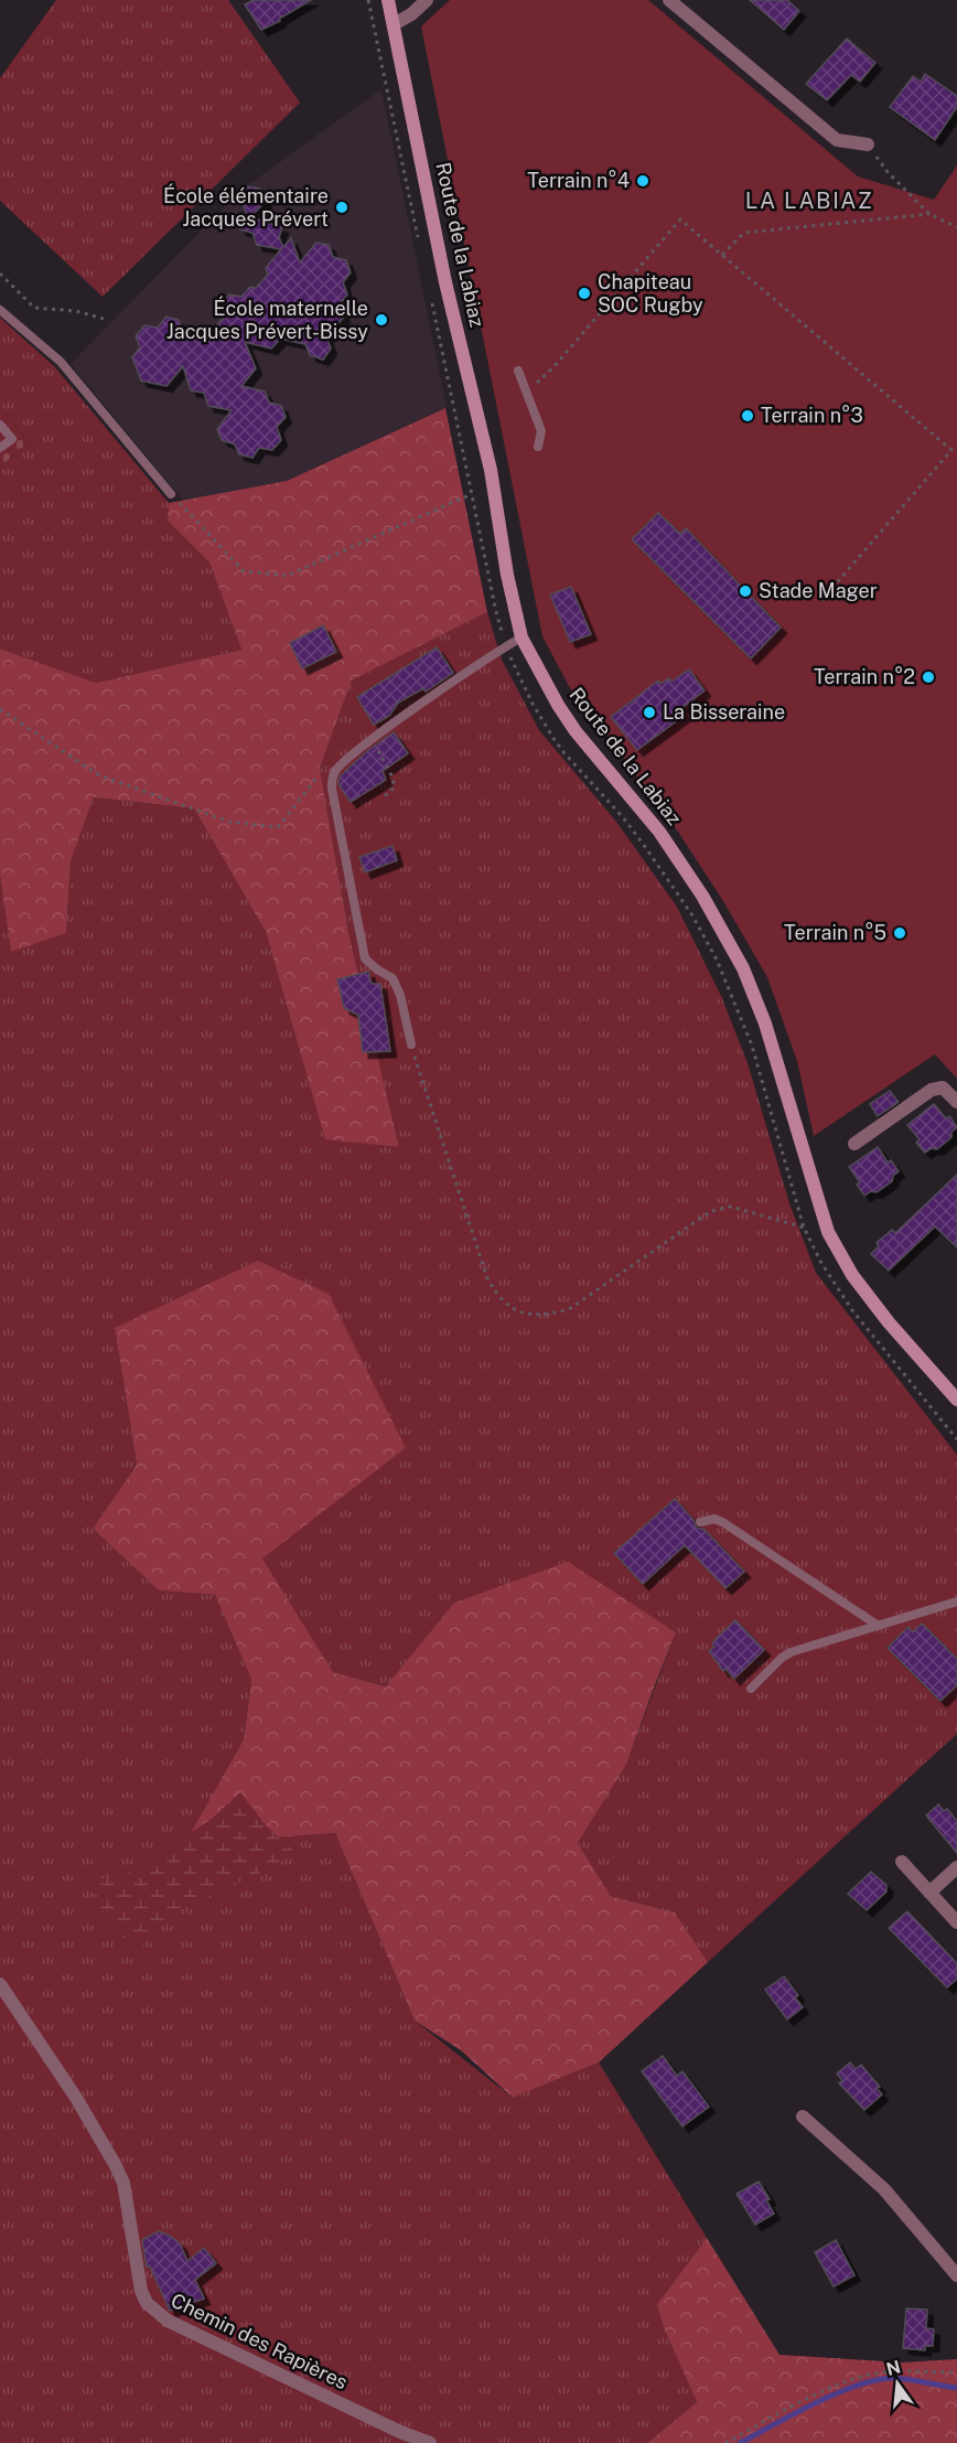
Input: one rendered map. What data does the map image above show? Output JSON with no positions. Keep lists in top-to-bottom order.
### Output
{
  "streets": {
    "main road": ["Route de la Labiaz"],
    "street": ["Chemin des Rapières"]
  },
  "districts": ["LA LABIAZ"],
  "places": [
    "Terrain n°4",
    "École élémentaire Jacques Prévert",
    "Chapiteau SOC Rugby",
    "École maternelle Jacques Prévert-Bissy",
    "Terrain n°3",
    "Stade Mager",
    "Terrain n°2",
    "La Bisseraine",
    "Terrain n°5"
  ],
  "north": "top"
}
